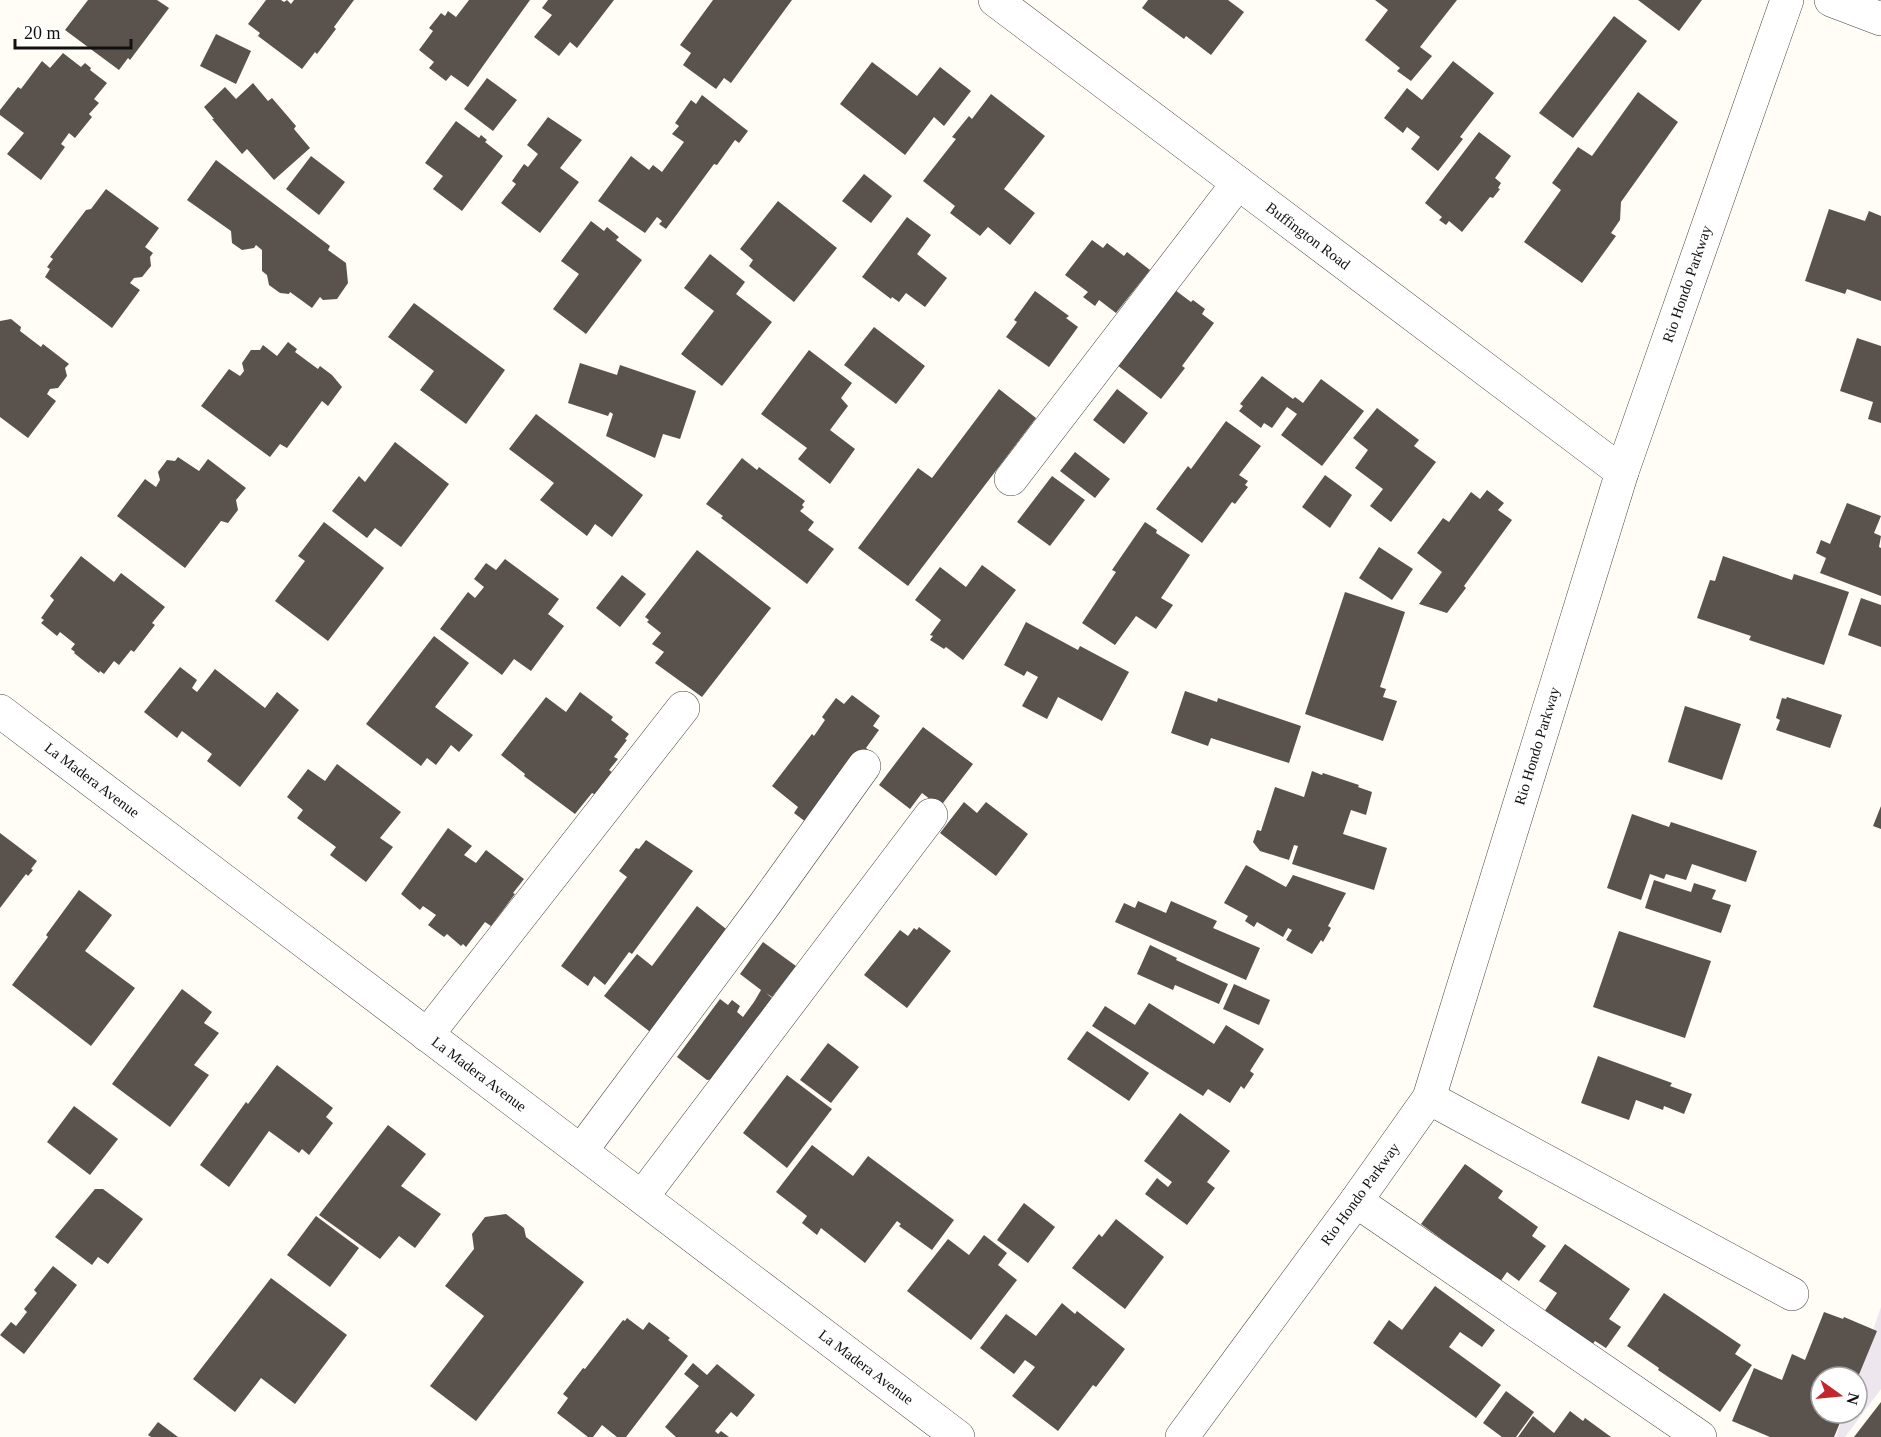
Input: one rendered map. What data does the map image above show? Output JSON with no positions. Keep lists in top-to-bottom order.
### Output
{
  "streets": {
    "street": ["Buffington Road", "Rio Hondo Parkway", "La Madera Avenue"]
  },
  "crossings": [
    ["Buffington Road", "Rio Hondo Parkway"]
  ],
  "scale_bar": "20 m",
  "north": "right"
}
